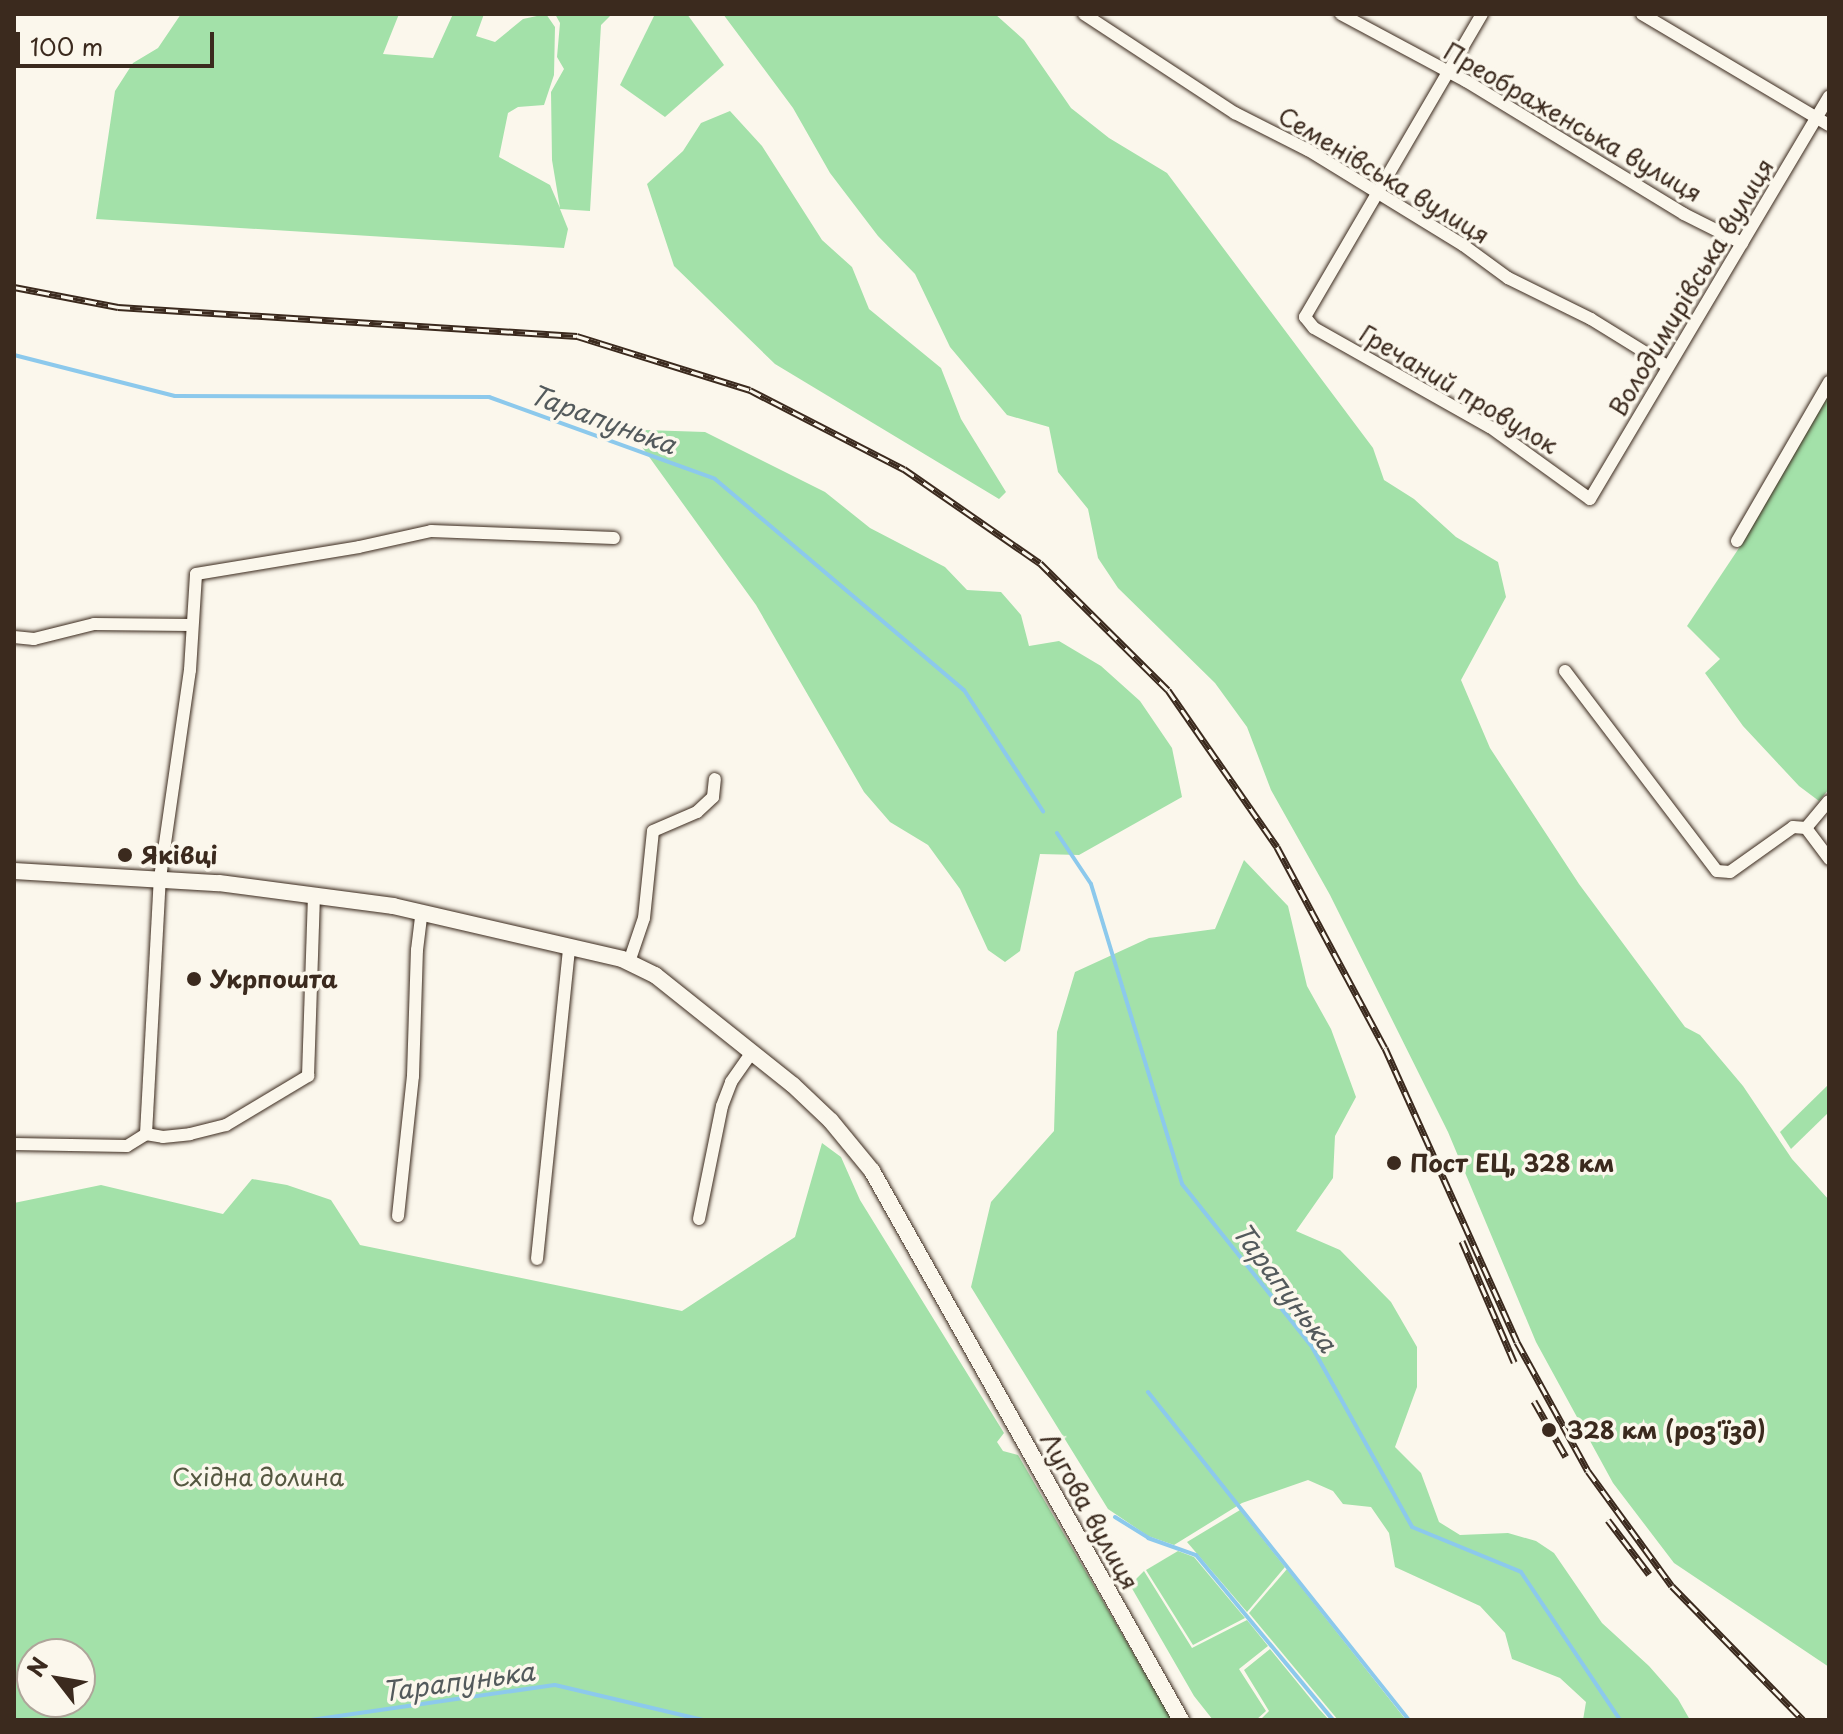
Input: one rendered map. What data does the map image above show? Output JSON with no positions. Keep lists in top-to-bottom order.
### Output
{
  "streets": {
    "street": [
      "Преображенська вулиця",
      "Семенівська вулиця",
      "Володимирівська вулиця",
      "Гречаний провулок",
      "Лугова вулиця"
    ]
  },
  "crossings": [
    ["Преображенська вулиця", "Володимирівська вулиця"],
    ["Семенівська вулиця", "Володимирівська вулиця"],
    ["Семенівська вулиця", "Гречаний провулок"],
    ["Володимирівська вулиця", "Гречаний провулок"]
  ],
  "water": ["Тарапунька"],
  "parks": ["Східна долина"],
  "places": [
    "Яківці",
    "Укрпошта",
    "Пост ЕЦ, 328 км",
    "328 км (роз'їзд)"
  ],
  "scale_bar": "100 m",
  "north": "top left"
}
